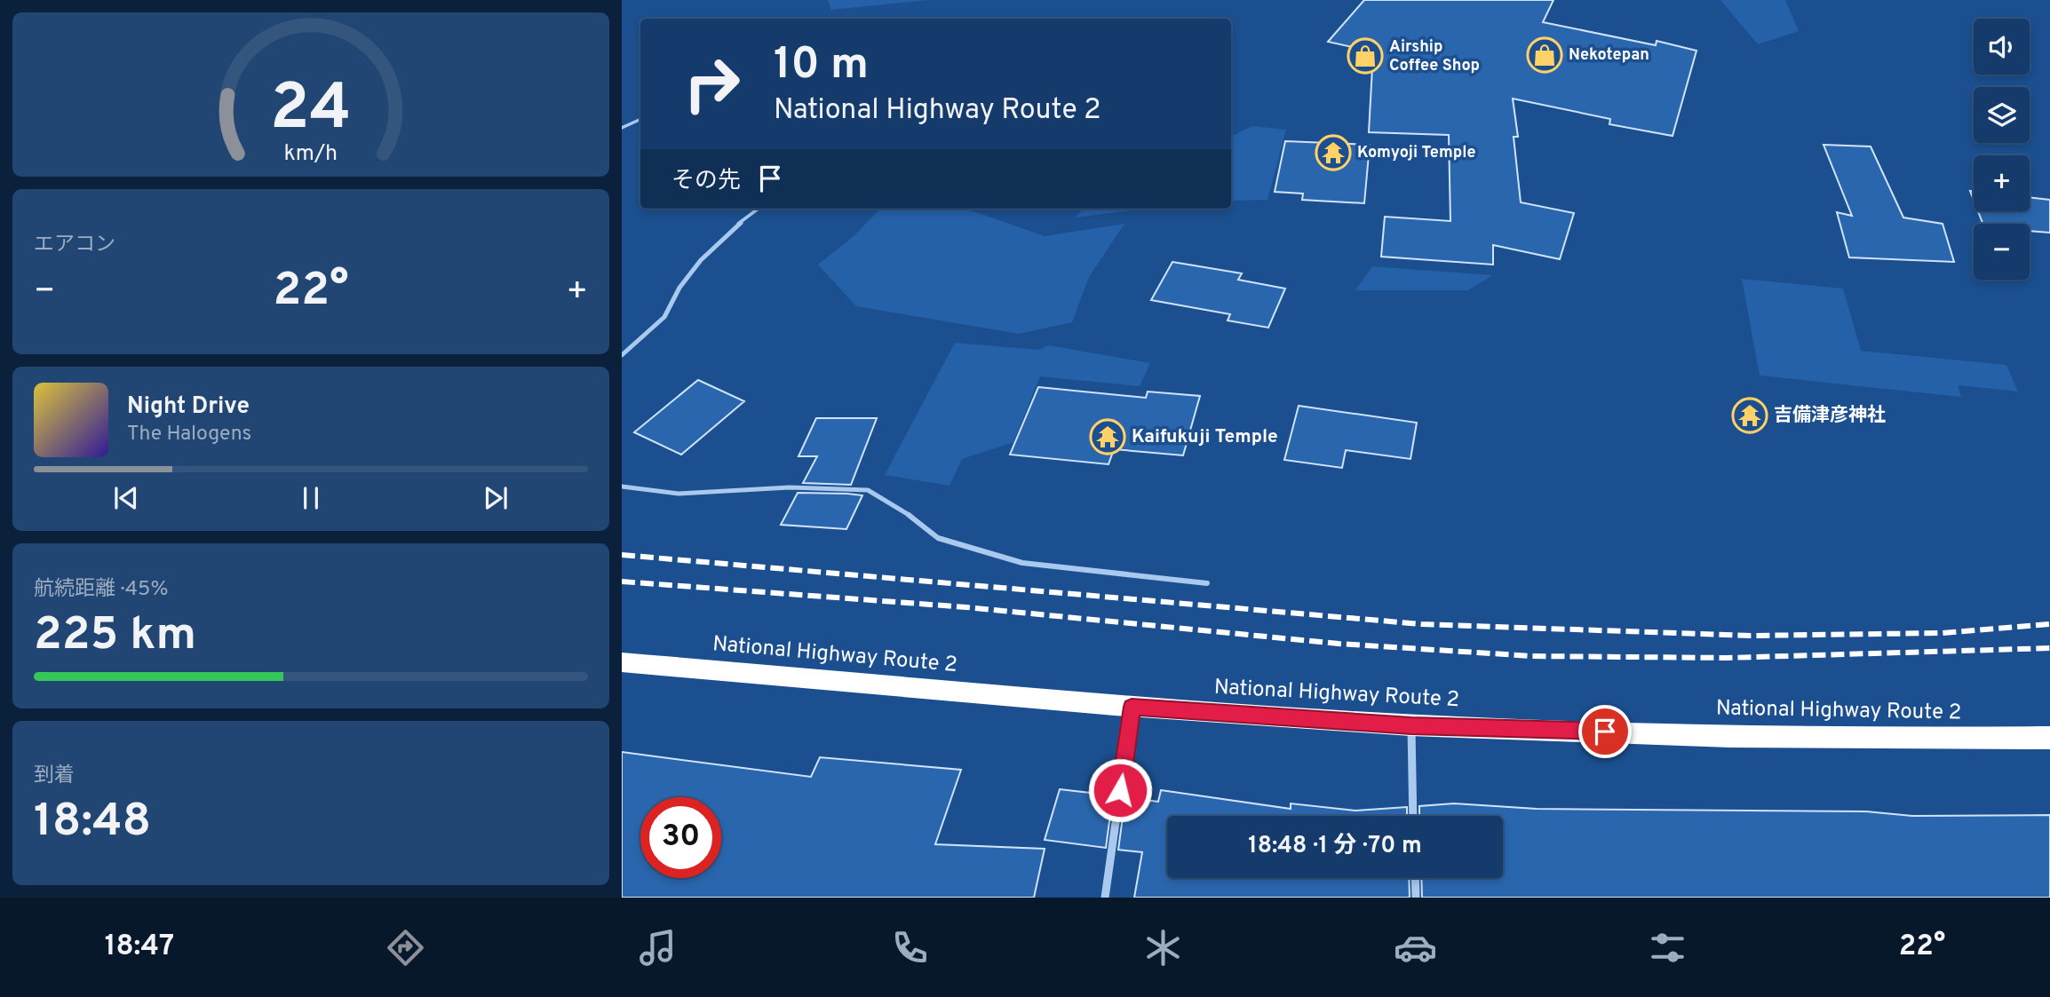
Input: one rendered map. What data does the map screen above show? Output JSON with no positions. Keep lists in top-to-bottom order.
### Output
{
  "streets": {
    "highway": ["National Highway Route 2"]
  },
  "places": {
    "shop": ["Nekotepan", "Airship Coffee Shop"],
    "temple": ["Komyoji Temple", "吉備津彦神社", "Kaifukuji Temple"]
  },
  "page": {
    "map_buttons": ["+", "−"],
    "turn": ["10 m", "National Highway Route 2"],
    "then": "その先",
    "tile": [
      "エアコン",
      ["航続距離 · 45%", "225 km"],
      ["到着", "18:48"]
    ],
    "heat": ["−", "22°", "+"],
    "song": ["Night Drive", "The Halogens"],
    "limit": "30",
    "trip": "18:48 · 1 分 · 70 m",
    "tabs": ["18:47", "22°"],
    "gauge": ["24", "km/h"]
  }
}
